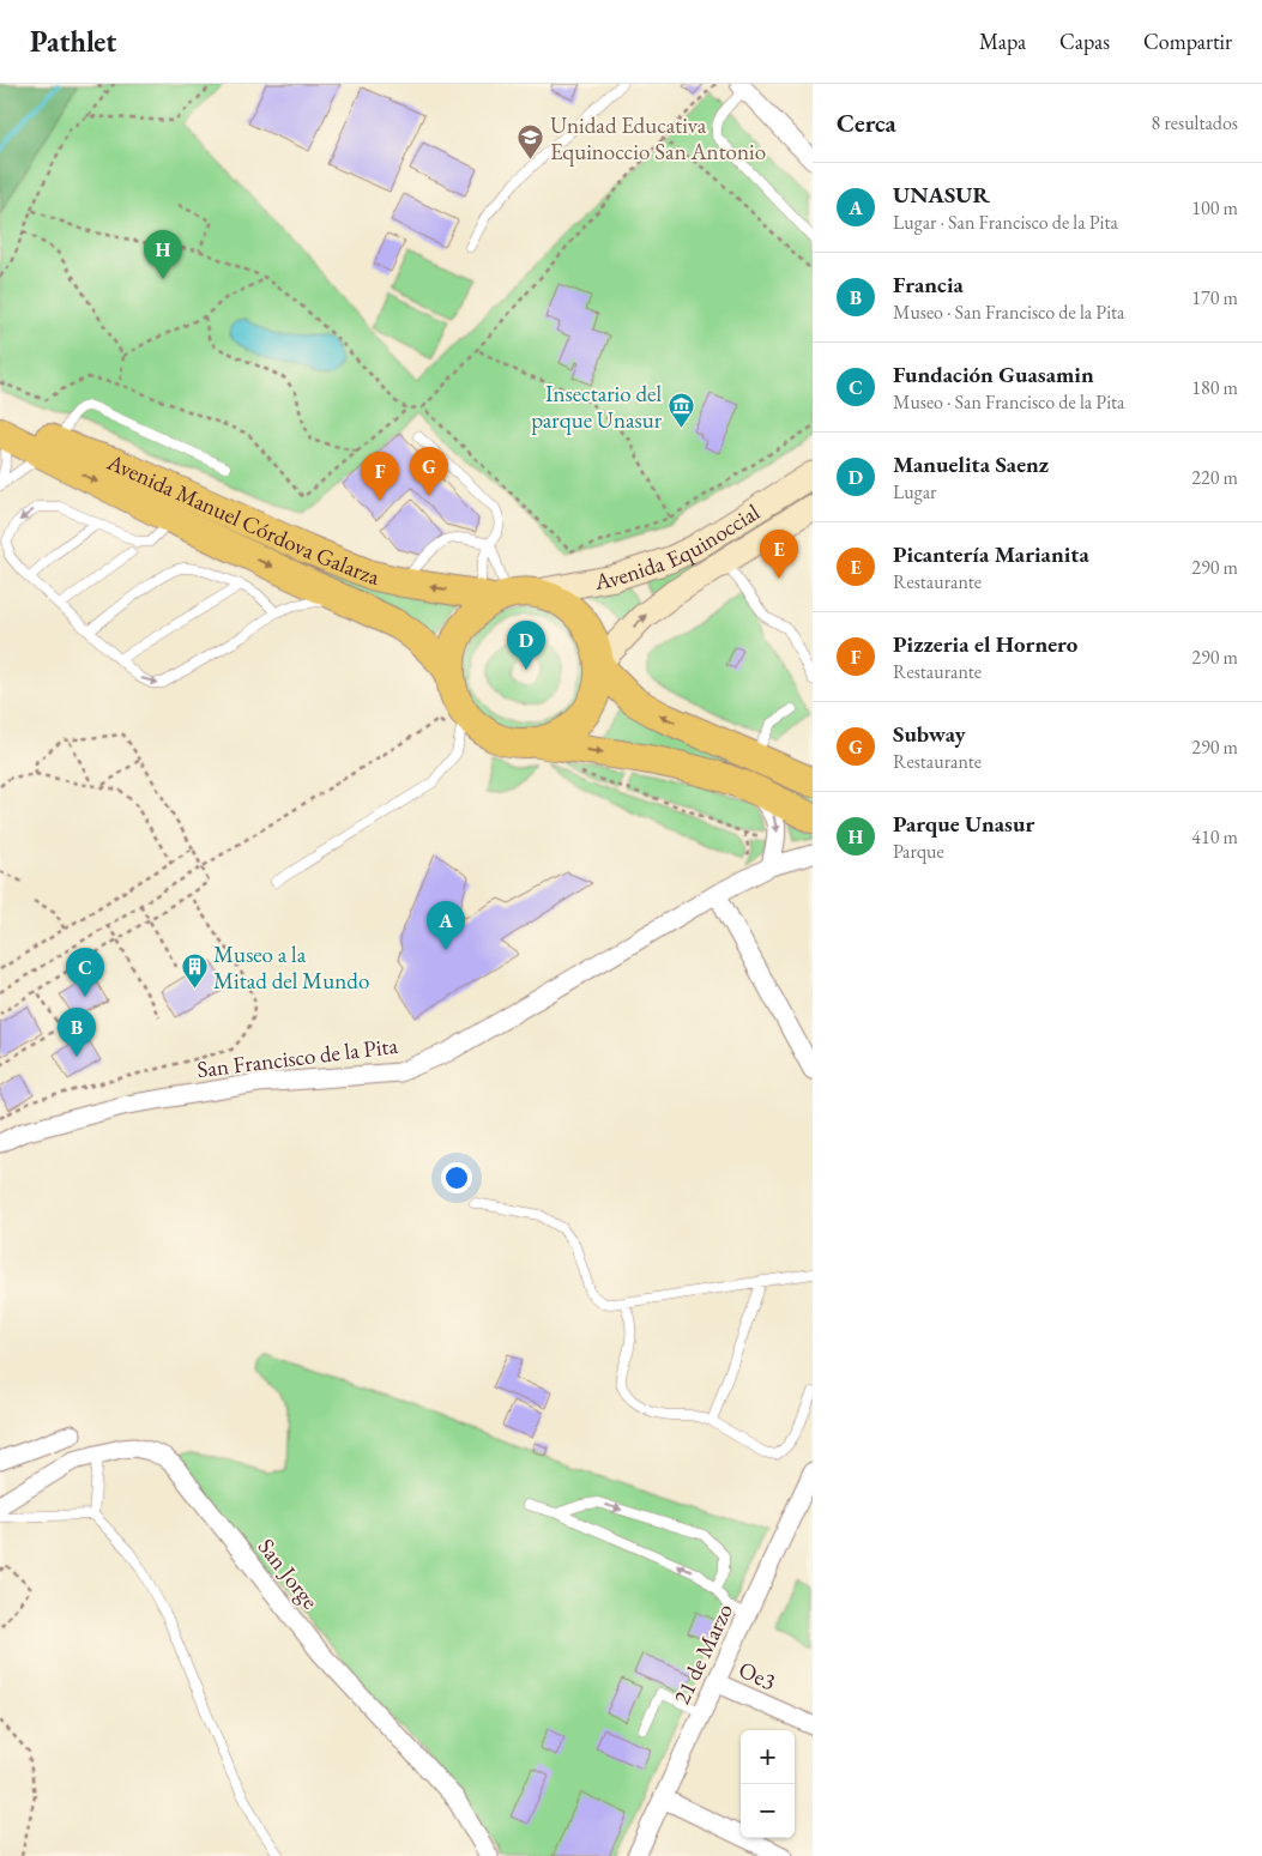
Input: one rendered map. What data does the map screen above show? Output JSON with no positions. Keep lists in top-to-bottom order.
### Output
{
  "streets": {
    "main road": ["Avenida Manuel Córdova Galarza", "Avenida Equinoccial"],
    "street": [
      "San Francisco de la Pita",
      "San Jorge",
      "21 de Marzo",
      "Oe3"
    ]
  },
  "crossings": [
    ["Avenida Manuel Córdova Galarza", "Avenida Equinoccial"],
    ["21 de Marzo", "Oe3"]
  ],
  "places": {
    "school or university": ["Unidad Educativa Equinoccio San Antonio"],
    "museum": ["Insectario del parque Unasur"],
    "building": ["Museo a la Mitad del Mundo"]
  },
  "page": {
    "header": "Pathlet",
    "nav": ["Mapa", "Capas", "Compartir"],
    "heading": ["Cerca", "8 resultados"],
    "list": [
      {
        "mark": "A",
        "name": "UNASUR",
        "note": "Lugar · San Francisco de la Pita",
        "value": "100 m"
      },
      {
        "mark": "B",
        "name": "Francia",
        "note": "Museo · San Francisco de la Pita",
        "value": "170 m"
      },
      {
        "mark": "C",
        "name": "Fundación Guasamin",
        "note": "Museo · San Francisco de la Pita",
        "value": "180 m"
      },
      {
        "mark": "D",
        "name": "Manuelita Saenz",
        "note": "Lugar",
        "value": "220 m"
      },
      {
        "mark": "E",
        "name": "Picantería Marianita",
        "note": "Restaurante",
        "value": "290 m"
      },
      {
        "mark": "F",
        "name": "Pizzeria el Hornero",
        "note": "Restaurante",
        "value": "290 m"
      },
      {
        "mark": "G",
        "name": "Subway",
        "note": "Restaurante",
        "value": "290 m"
      },
      {
        "mark": "H",
        "name": "Parque Unasur",
        "note": "Parque",
        "value": "410 m"
      }
    ],
    "pins": [
      "H",
      "G",
      "F",
      "E",
      "D",
      "A",
      "C",
      "B"
    ],
    "map_buttons": ["+", "−"]
  }
}
